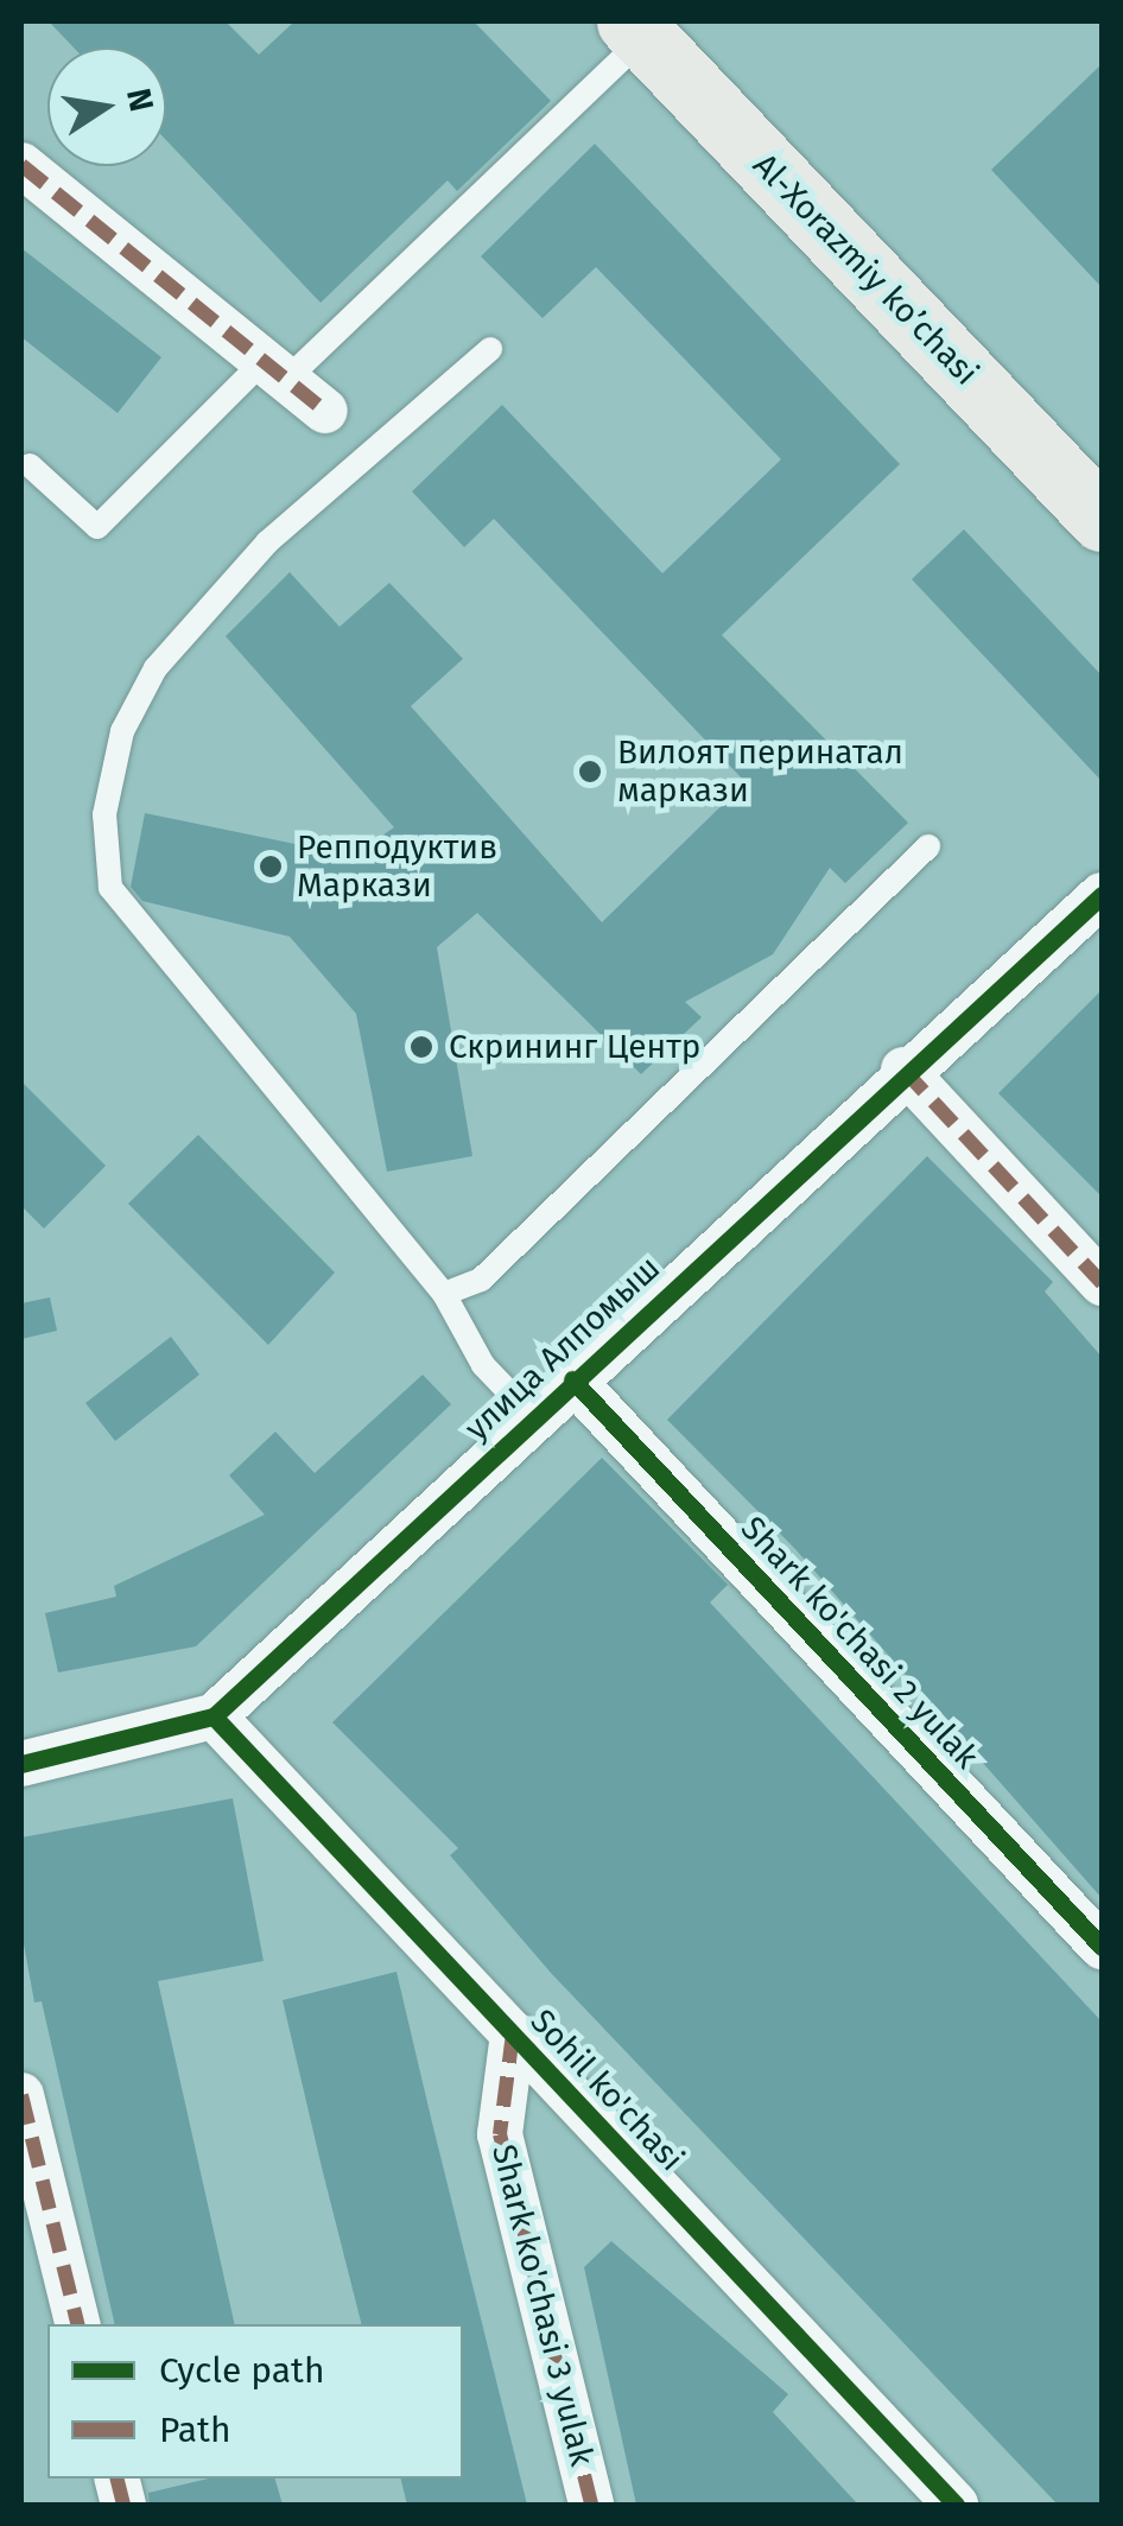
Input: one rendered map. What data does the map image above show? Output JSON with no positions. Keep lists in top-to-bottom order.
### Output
{
  "streets": {
    "main road": ["Al-Xorazmiy ko’chasi"],
    "street": [
      "улица Алпомыш",
      "Shark ko'chasi 2 yulak",
      "Sohil ko'chasi",
      "Shark ko'chasi 3 yulak"
    ]
  },
  "crossings": [
    ["улица Алпомыш", "Shark ko'chasi 2 yulak"],
    ["улица Алпомыш", "Sohil ko'chasi"],
    ["Sohil ko'chasi", "Shark ko'chasi 3 yulak"]
  ],
  "places": ["Вилоят перинатал маркази", "Репподуктив Маркази", "Скрининг Центр"],
  "legend": ["Cycle path", "Path"],
  "north": "right"
}
